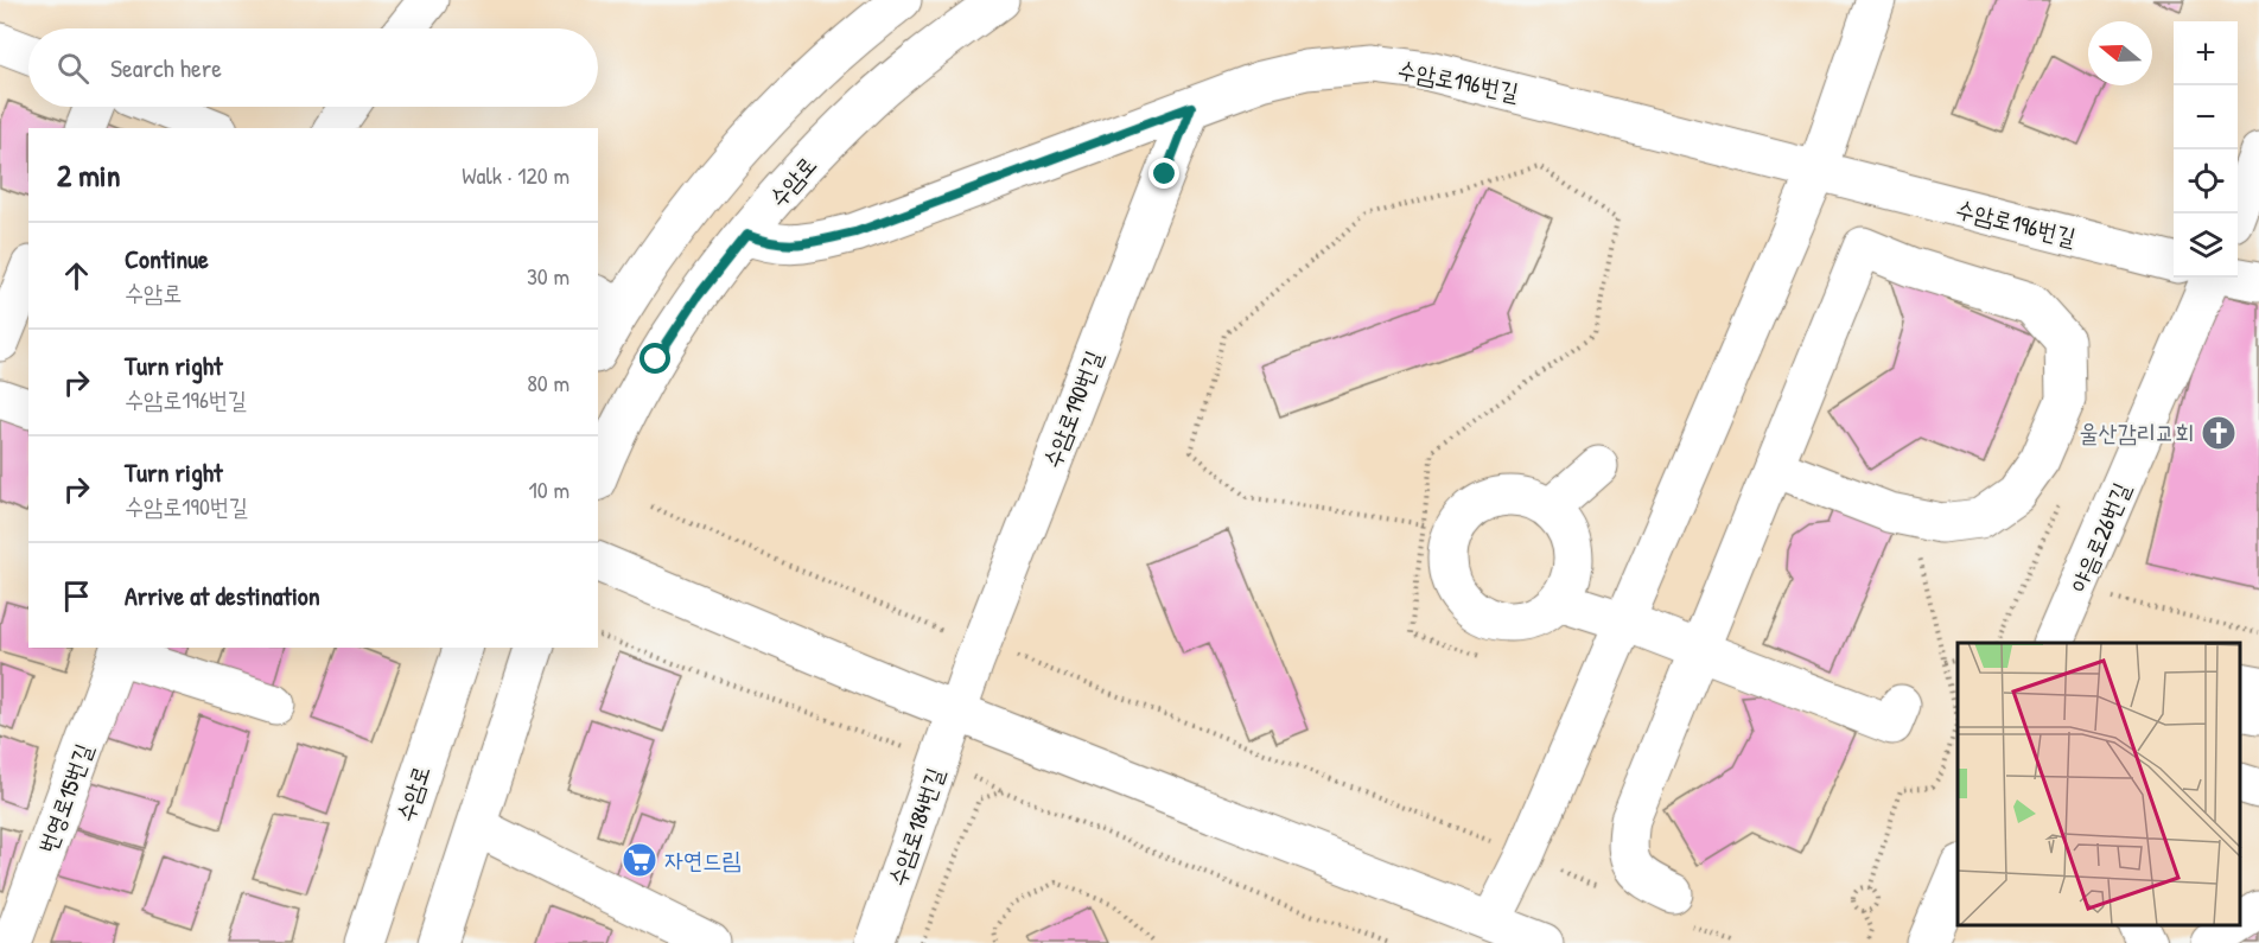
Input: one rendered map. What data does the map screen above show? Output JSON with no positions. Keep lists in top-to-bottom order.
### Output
{
  "streets": {
    "street": [
      "수암로196번길",
      "수암로",
      "수암로190번길",
      "야음로26번길",
      "번영로15번길",
      "수암로184번길"
    ]
  },
  "crossings": [
    ["수암로196번길", "수암로"],
    ["수암로196번길", "수암로190번길"],
    ["수암로190번길", "수암로184번길"]
  ],
  "places": {
    "church": ["울산감리교회"],
    "supermarket": ["자연드림"]
  },
  "north": "left",
  "page": {
    "map_buttons": ["+", "−"],
    "search": "Search here",
    "heading": ["2 min", "Walk · 120 m"],
    "list": [
      ["Continue", "수암로", "30 m"],
      ["Turn right", "수암로196번길", "80 m"],
      ["Turn right", "수암로190번길", "10 m"],
      "Arrive at destination"
    ]
  }
}
